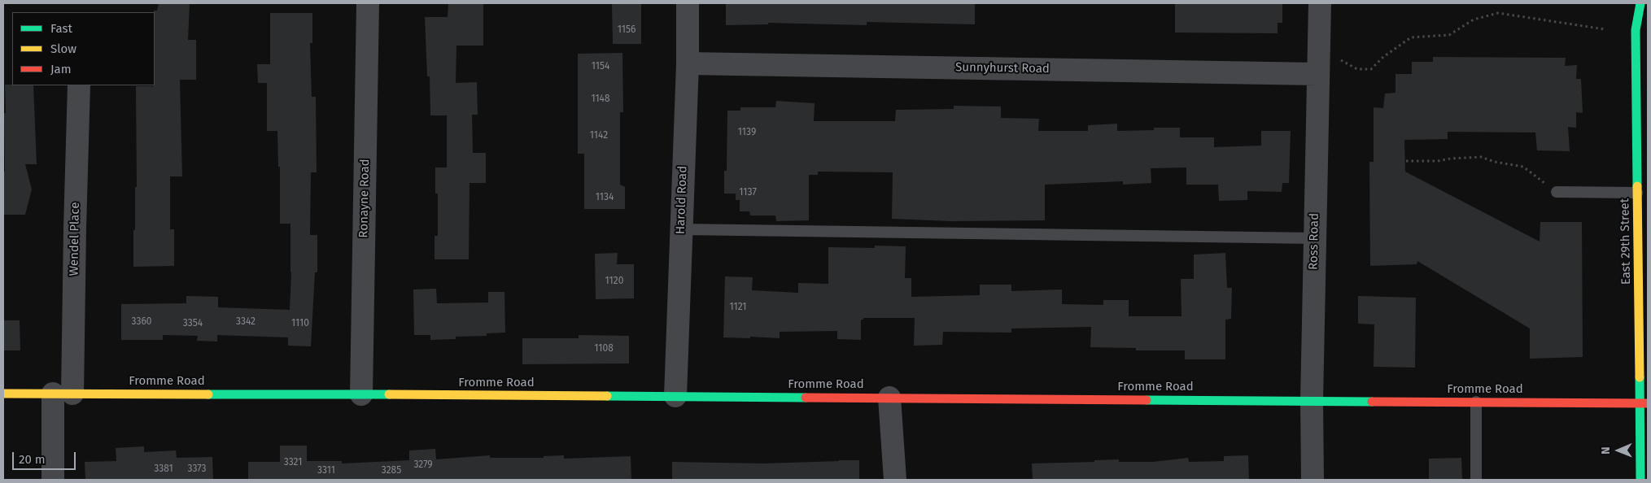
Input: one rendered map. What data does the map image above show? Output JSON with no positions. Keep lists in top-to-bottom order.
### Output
{
  "streets": {
    "street": [
      "Sunnyhurst Road",
      "Ronayne Road",
      "Harold Road",
      "Wendel Place",
      "Ross Road",
      "East 29th Street",
      "Fromme Road"
    ]
  },
  "crossings": [
    ["Sunnyhurst Road", "Harold Road"],
    ["Sunnyhurst Road", "Ross Road"],
    ["Ronayne Road", "Fromme Road"],
    ["Harold Road", "Fromme Road"],
    ["Wendel Place", "Fromme Road"],
    ["Ross Road", "Fromme Road"],
    ["East 29th Street", "Fromme Road"]
  ],
  "house_numbers": [
    "1156",
    "1154",
    "1148",
    "1139",
    "1142",
    "1137",
    "1134",
    "1120",
    "1121",
    "3360",
    "3342",
    "3354",
    "1110",
    "1108",
    "3321",
    "3279",
    "3381",
    "3373",
    "3311",
    "3285"
  ],
  "legend": ["Fast", "Slow", "Jam"],
  "scale_bar": "20 m",
  "north": "left"
}
